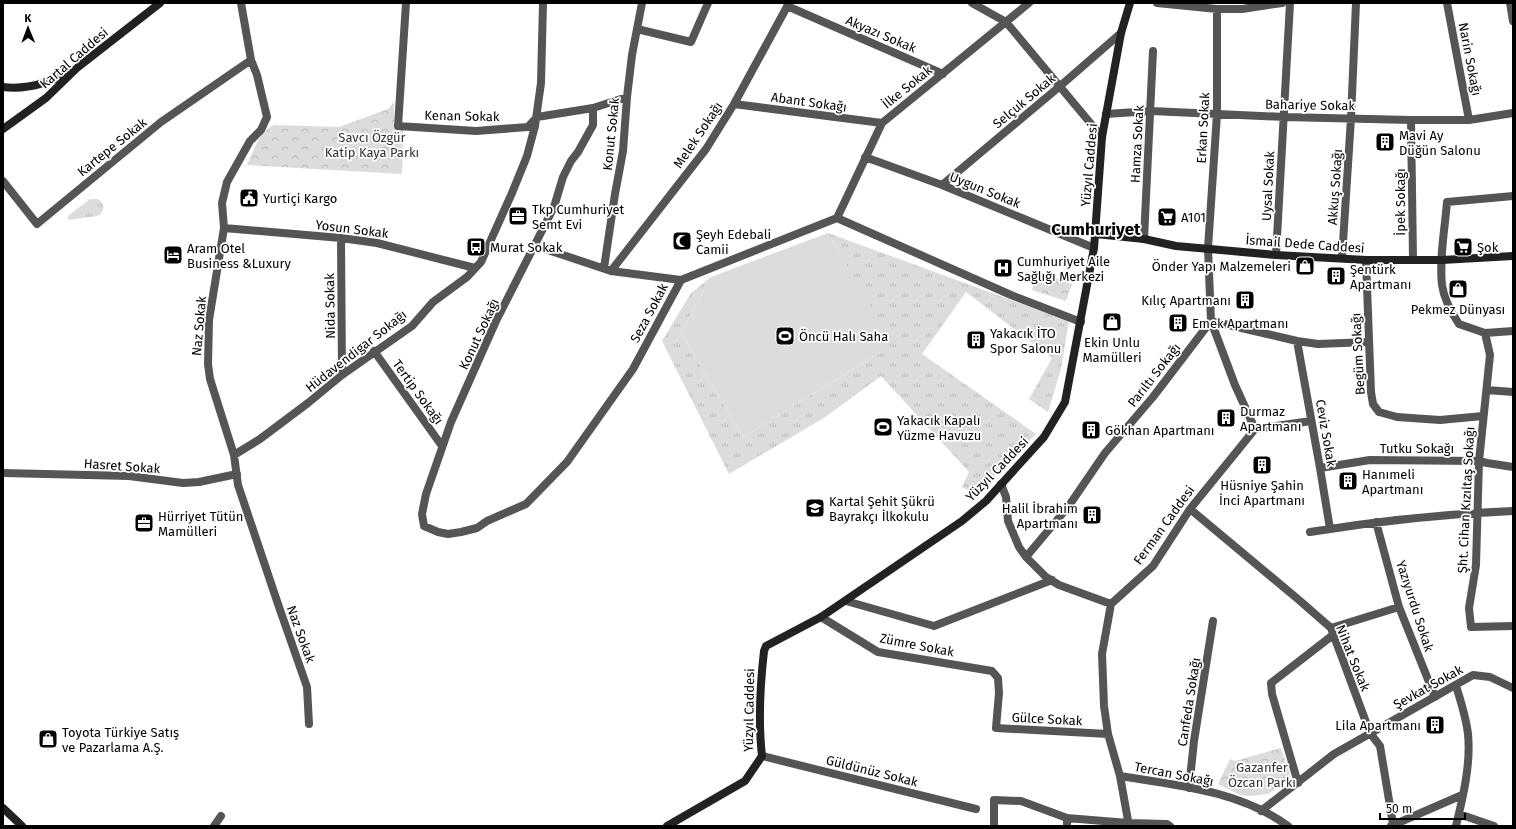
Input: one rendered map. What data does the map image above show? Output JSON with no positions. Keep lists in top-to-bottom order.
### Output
{
  "streets": {
    "street": [
      "Akyazı Sokak",
      "Kartal Caddesi",
      "Narin Sokağı",
      "İlke Sokak",
      "Selçuk Sokak",
      "Abant Sokağı",
      "Bahariye Sokak",
      "Kenan Sokak",
      "Erkan Sokak",
      "Konut Sokak",
      "Melek Sokağı",
      "Hamza Sokak",
      "Kartepe Sokak",
      "Yüzyıl Caddesi",
      "Uysal Sokak",
      "Akkuş Sokağı",
      "Uygun Sokak",
      "İpek Sokağı",
      "Yosun Sokak",
      "İsmail Dede Caddesi",
      "Nida Sokak",
      "Seza Sokak",
      "Naz Sokak",
      "Konut Sokağı",
      "Hüdavendigar Sokağı",
      "Begüm Sokağı",
      "Parıltı Sokağı",
      "Tertip Sokağı",
      "Ceviz Sokak",
      "Tutku Sokağı",
      "Hasret Sokak",
      "Şht. Cihan Kızıltaş Sokağı",
      "Ferman Caddesi",
      "Yazıyurdu Sokak",
      "Zümre Sokak",
      "Nihat Sokak",
      "Şevkat Sokak",
      "Canfeda Sokağı",
      "Gülce Sokak",
      "Güldünüz Sokak",
      "Tercan Sokağı"
    ]
  },
  "crossings": [
    ["Akyazı Sokak", "İlke Sokak"],
    ["Akyazı Sokak", "Melek Sokağı"],
    ["Narin Sokağı", "Bahariye Sokak"],
    ["İlke Sokak", "Abant Sokağı"],
    ["İlke Sokak", "Uygun Sokak"],
    ["İlke Sokak", "Seza Sokak"],
    ["Selçuk Sokak", "Yüzyıl Caddesi"],
    ["Selçuk Sokak", "Uygun Sokak"],
    ["Abant Sokağı", "Melek Sokağı"],
    ["Bahariye Sokak", "Erkan Sokak"],
    ["Bahariye Sokak", "Hamza Sokak"],
    ["Bahariye Sokak", "Yüzyıl Caddesi"],
    ["Bahariye Sokak", "Uysal Sokak"],
    ["Bahariye Sokak", "Akkuş Sokağı"],
    ["Bahariye Sokak", "İpek Sokağı"],
    ["Kenan Sokak", "Konut Sokak"],
    ["Kenan Sokak", "Konut Sokağı"],
    ["Kenan Sokak", "Hüdavendigar Sokağı"],
    ["Erkan Sokak", "İsmail Dede Caddesi"],
    ["Konut Sokak", "Melek Sokağı"],
    ["Hamza Sokak", "İsmail Dede Caddesi"],
    ["Kartepe Sokak", "Naz Sokak"],
    ["Yüzyıl Caddesi", "Uygun Sokak"],
    ["Yüzyıl Caddesi", "İsmail Dede Caddesi"],
    ["Yüzyıl Caddesi", "Zümre Sokak"],
    ["Yüzyıl Caddesi", "Güldünüz Sokak"],
    ["Uysal Sokak", "İsmail Dede Caddesi"],
    ["Akkuş Sokağı", "İsmail Dede Caddesi"],
    ["İpek Sokağı", "İsmail Dede Caddesi"],
    ["Yosun Sokak", "Nida Sokak"],
    ["Yosun Sokak", "Naz Sokak"],
    ["Yosun Sokak", "Hüdavendigar Sokağı"],
    ["İsmail Dede Caddesi", "Begüm Sokağı"],
    ["Nida Sokak", "Hüdavendigar Sokağı"],
    ["Seza Sokak", "Konut Sokağı"],
    ["Naz Sokak", "Hüdavendigar Sokağı"],
    ["Naz Sokak", "Hasret Sokak"],
    ["Konut Sokağı", "Tertip Sokağı"],
    ["Hüdavendigar Sokağı", "Tertip Sokağı"],
    ["Begüm Sokağı", "Şht. Cihan Kızıltaş Sokağı"],
    ["Ceviz Sokak", "Tutku Sokağı"],
    ["Tutku Sokağı", "Şht. Cihan Kızıltaş Sokağı"],
    ["Ferman Caddesi", "Nihat Sokak"],
    ["Yazıyurdu Sokak", "Şevkat Sokak"],
    ["Zümre Sokak", "Gülce Sokak"],
    ["Nihat Sokak", "Şevkat Sokak"],
    ["Şevkat Sokak", "Tercan Sokağı"],
    ["Canfeda Sokağı", "Tercan Sokağı"]
  ],
  "districts": ["Cumhuriyet"],
  "parks": ["Savcı Özgür Katip Kaya Parkı", "Gazanfer Özcan Parkı"],
  "places": {
    "building": [
      "Mavi Ay Düğün Salonu",
      "Şentürk Apartmanı",
      "Kılıç Apartmanı",
      "Emek Apartmanı",
      "Yakacık İTO Spor Salonu",
      "Durmaz Apartmanı",
      "Gökhan Apartmanı",
      "Hüsniye Şahin İnci Apartmanı",
      "Hanımeli Apartmanı",
      "Halil İbrahim Apartmanı",
      "Lila Apartmanı"
    ],
    "public building": ["Yurtiçi Kargo"],
    "office": ["Tkp Cumhuriyet Semt Evi", "Hürriyet Tütün Mamülleri"],
    "supermarket": ["A101", "Şok"],
    "mosque": ["Şeyh Edebali Camii"],
    "bus stop": ["Murat Sokak"],
    "hotel": ["Aram Otel Business &Luxury"],
    "shop": [
      "Önder Yapı Malzemeleri",
      "Pekmez Dünyası",
      "Ekin Unlu Mamülleri",
      "Toyota Türkiye Satış ve Pazarlama A.Ş."
    ],
    "hospital": ["Cumhuriyet Aile Sağlığı Merkezi"],
    "sports": ["Öncü Halı Saha", "Yakacık Kapalı Yüzme Havuzu"],
    "school or university": ["Kartal Şehit Şükrü Bayrakçı İlkokulu"]
  },
  "scale_bar": "50 m",
  "north": "top"
}
